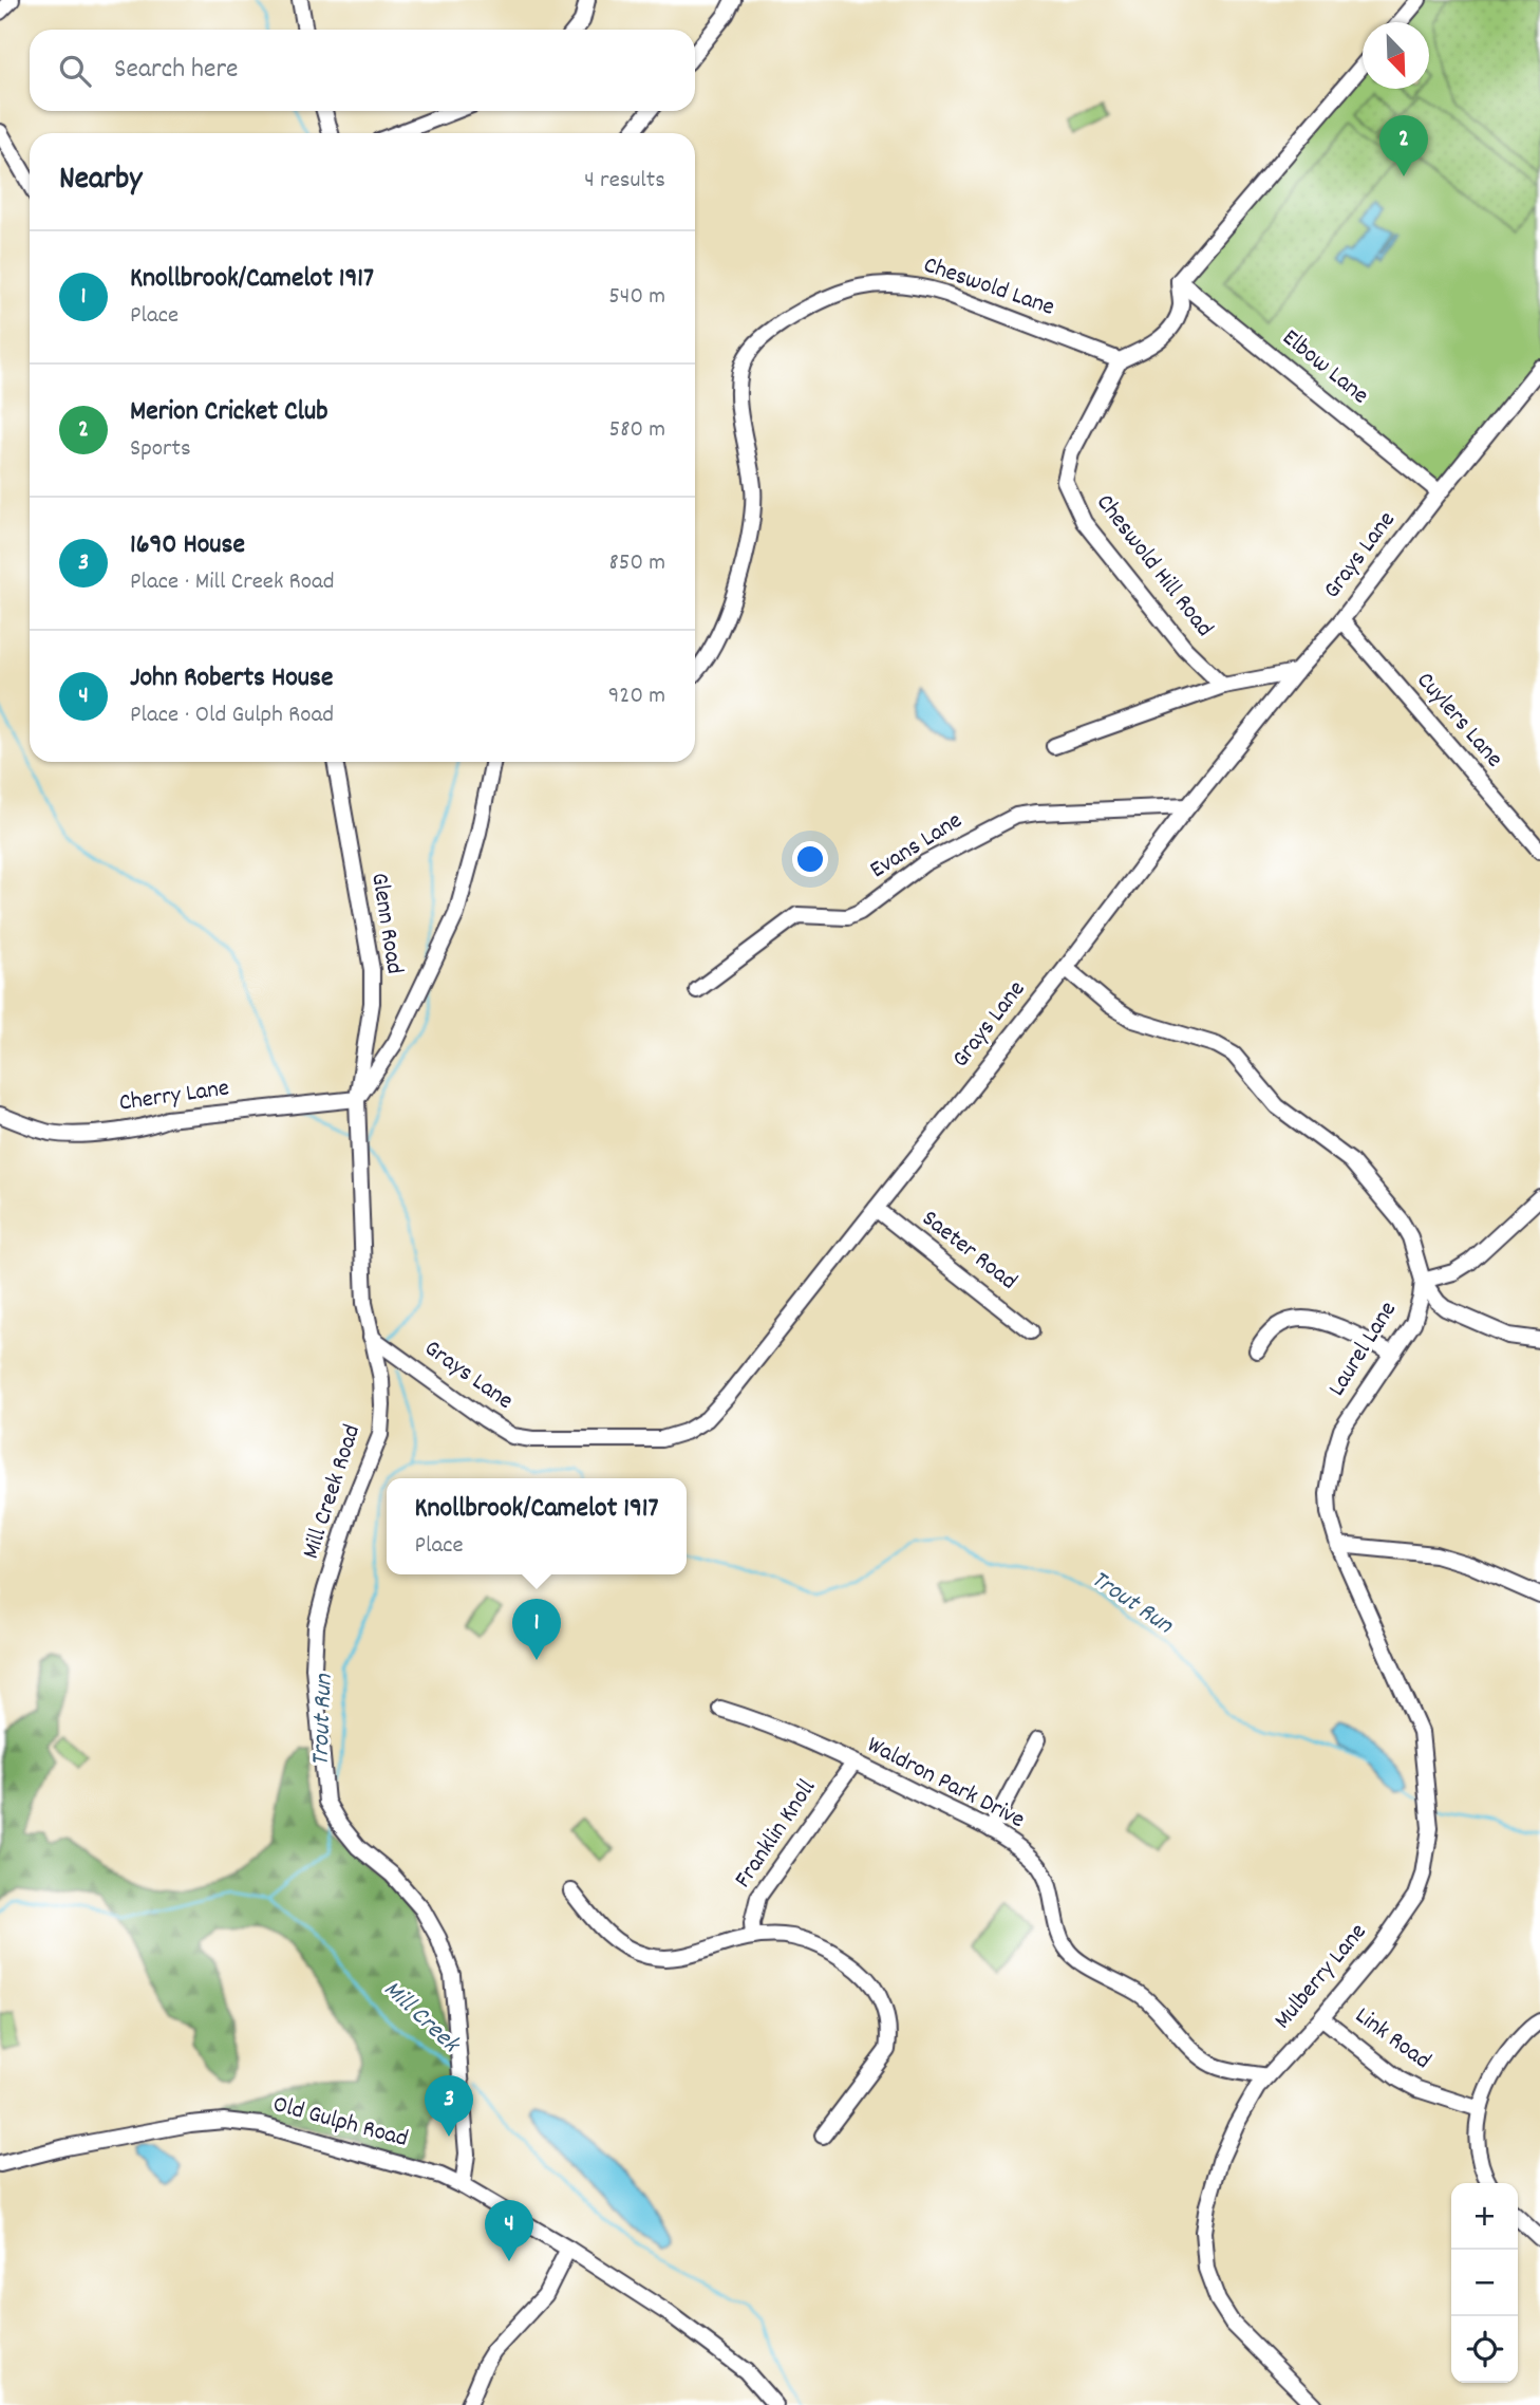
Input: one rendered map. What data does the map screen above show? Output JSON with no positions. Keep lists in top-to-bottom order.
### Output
{
  "streets": {
    "street": [
      "Cheswold Lane",
      "Elbow Lane",
      "Grays Lane",
      "Cheswold Hill Road",
      "Cuylers Lane",
      "Evans Lane",
      "Glenn Road",
      "Cherry Lane",
      "Saeter Road",
      "Laurel Lane",
      "Mill Creek Road",
      "Waldron Park Drive",
      "Franklin Knoll",
      "Mulberry Lane",
      "Link Road",
      "Old Gulph Road"
    ]
  },
  "crossings": [
    ["Cheswold Lane", "Cheswold Hill Road"],
    ["Elbow Lane", "Grays Lane"],
    ["Grays Lane", "Cuylers Lane"],
    ["Grays Lane", "Evans Lane"],
    ["Grays Lane", "Saeter Road"],
    ["Grays Lane", "Laurel Lane"],
    ["Grays Lane", "Mill Creek Road"],
    ["Glenn Road", "Cherry Lane"],
    ["Glenn Road", "Mill Creek Road"],
    ["Cherry Lane", "Mill Creek Road"],
    ["Laurel Lane", "Mulberry Lane"],
    ["Mill Creek Road", "Old Gulph Road"],
    ["Waldron Park Drive", "Franklin Knoll"],
    ["Waldron Park Drive", "Mulberry Lane"],
    ["Mulberry Lane", "Link Road"]
  ],
  "water": ["Trout Run", "Mill Creek"],
  "north": "bottom right",
  "page": {
    "search": "Search here",
    "pins": [
      "2",
      "1",
      "3",
      "4"
    ],
    "heading": ["Nearby", "4 results"],
    "list": [
      {
        "mark": "1",
        "name": "Knollbrook/Camelot 1917",
        "note": "Place",
        "value": "540 m"
      },
      {
        "mark": "2",
        "name": "Merion Cricket Club",
        "note": "Sports",
        "value": "580 m"
      },
      {
        "mark": "3",
        "name": "1690 House",
        "note": "Place · Mill Creek Road",
        "value": "850 m"
      },
      {
        "mark": "4",
        "name": "John Roberts House",
        "note": "Place · Old Gulph Road",
        "value": "920 m"
      }
    ],
    "popup": ["Knollbrook/Camelot 1917", "Place"],
    "map_buttons": ["+", "−"]
  }
}
